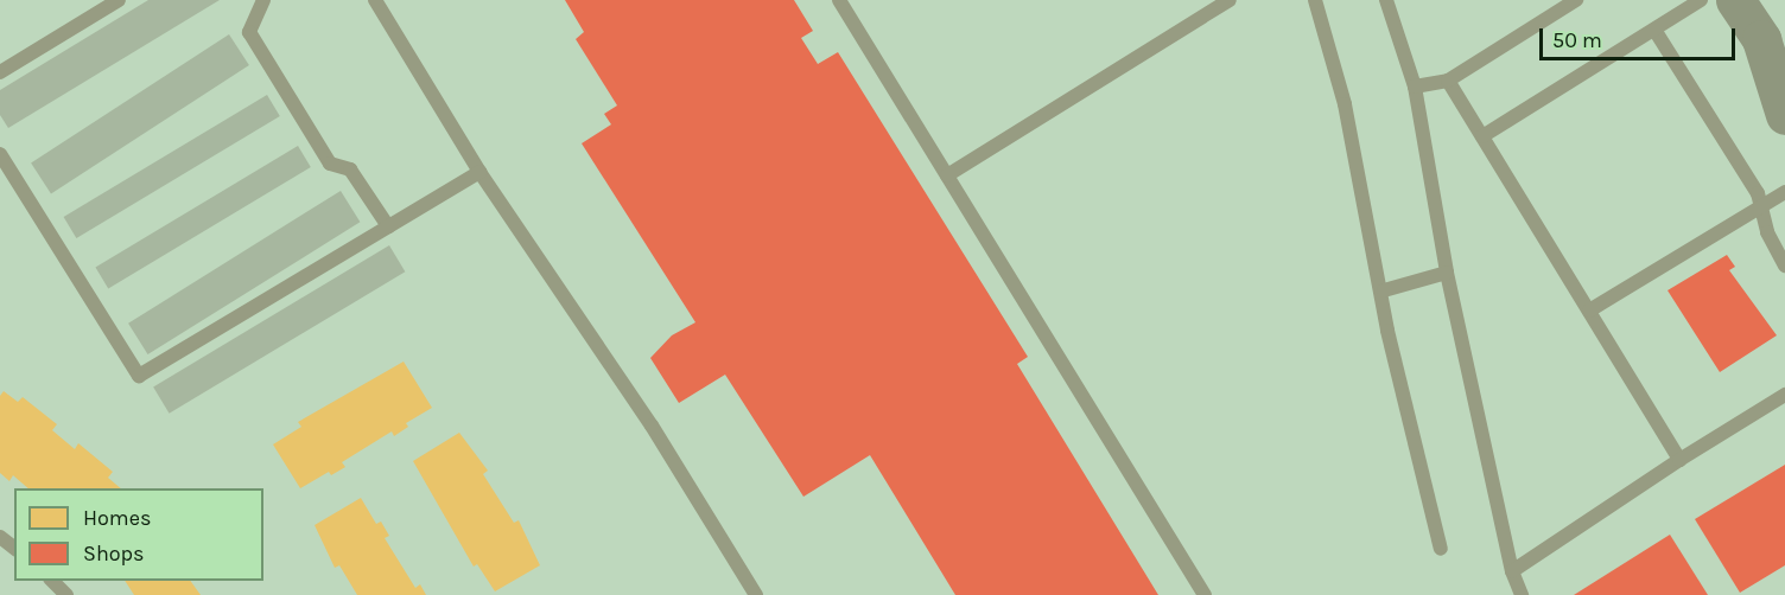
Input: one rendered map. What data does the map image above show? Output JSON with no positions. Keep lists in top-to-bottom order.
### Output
{
  "legend": ["Homes", "Shops"],
  "scale_bar": "50 m"
}
